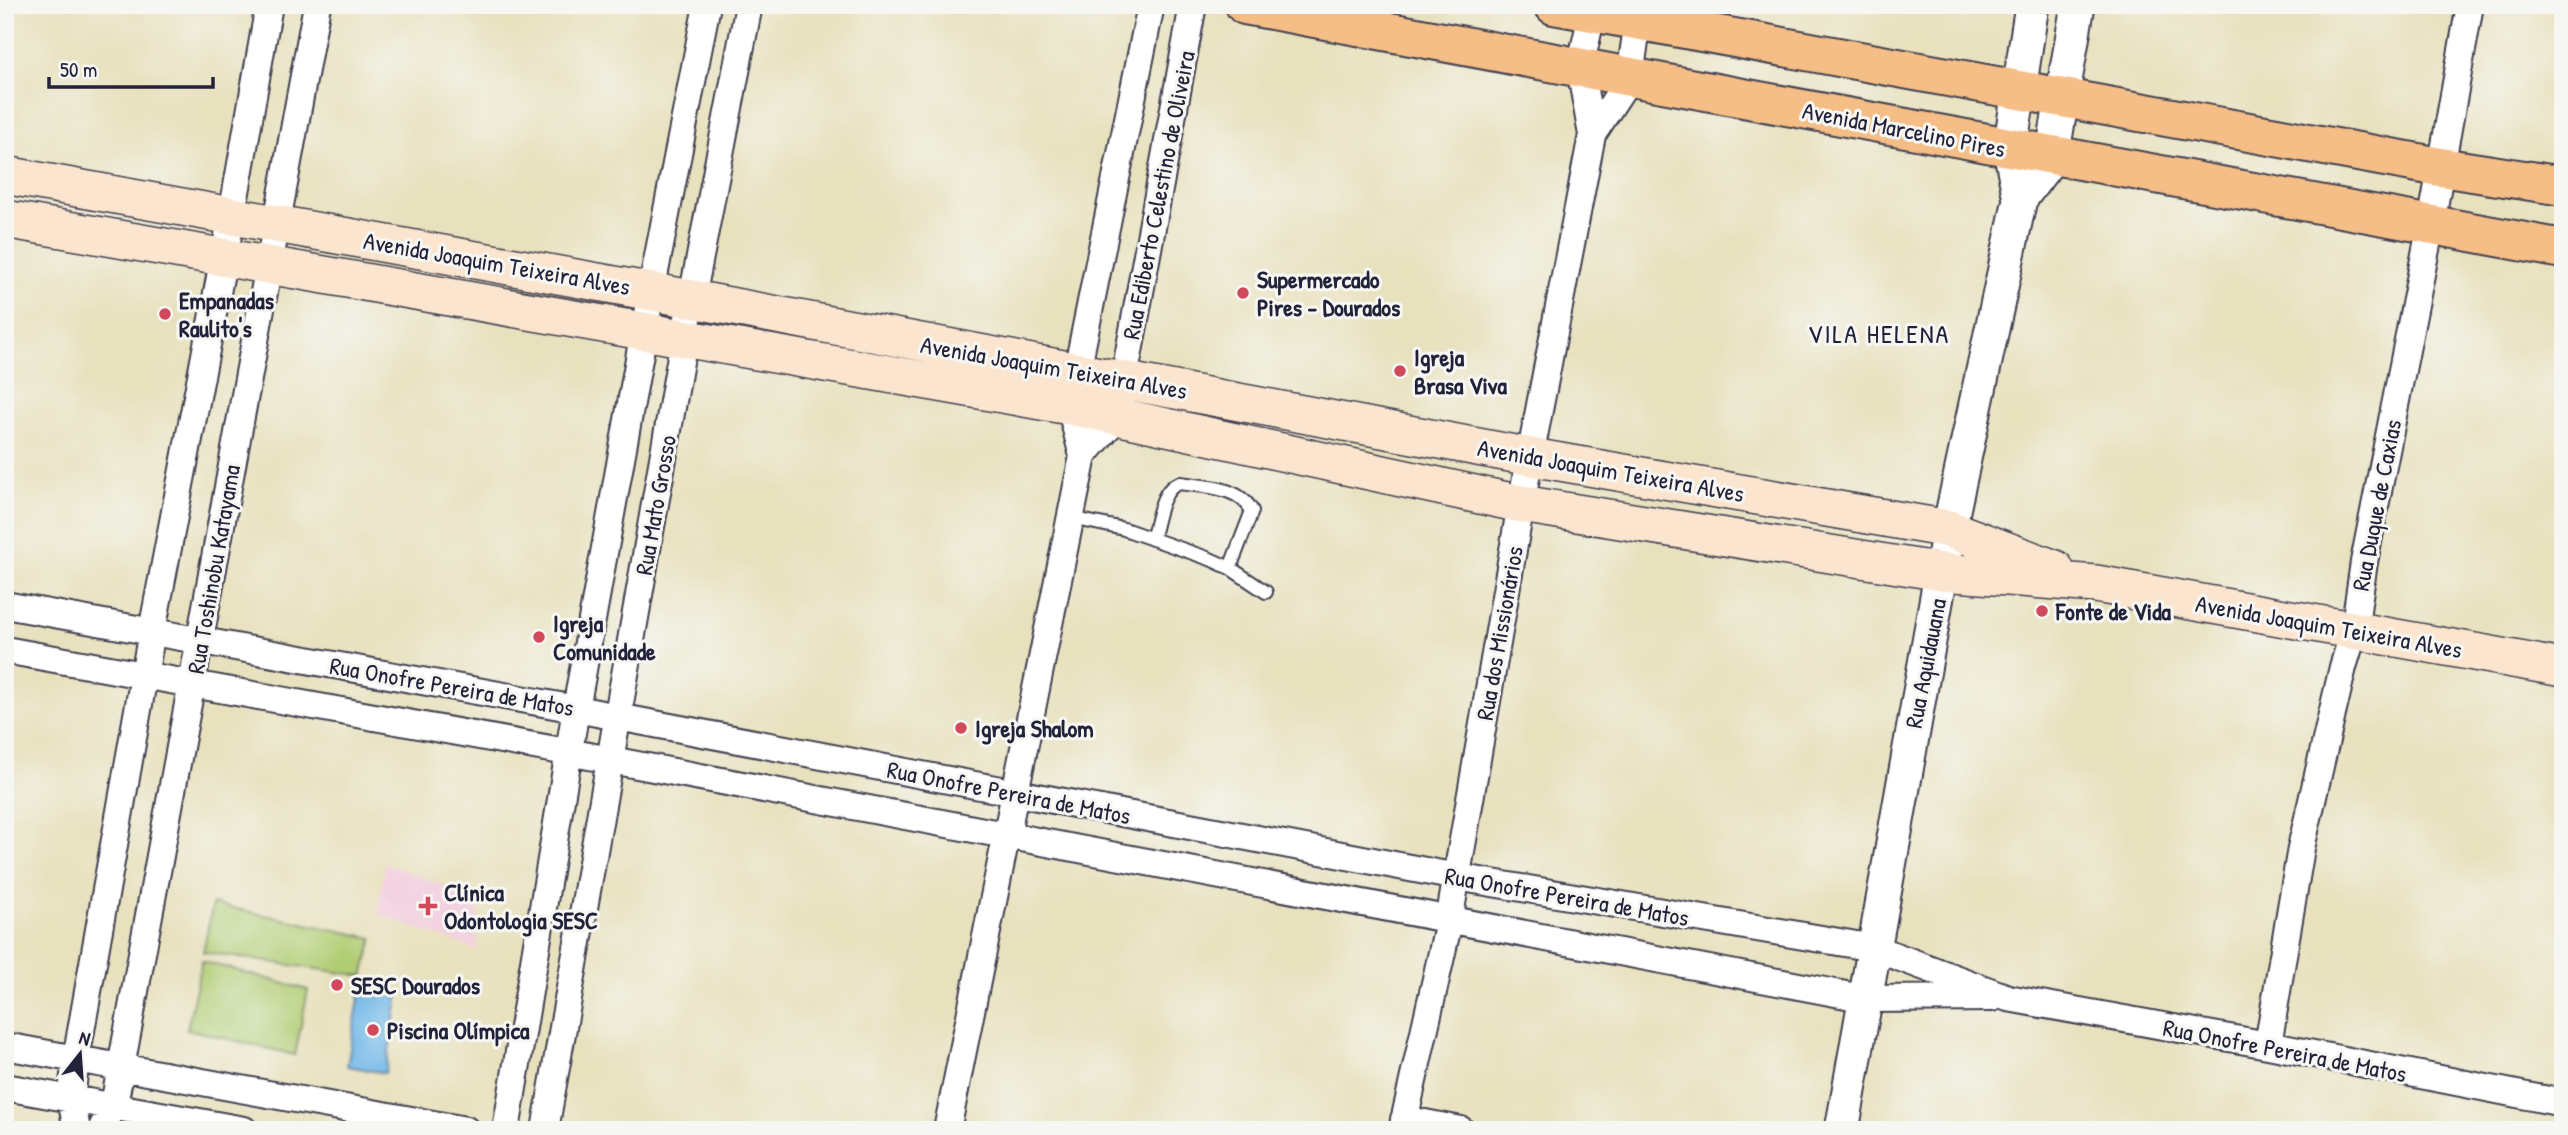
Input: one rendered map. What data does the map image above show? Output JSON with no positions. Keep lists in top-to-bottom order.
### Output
{
  "streets": {
    "main road": ["Avenida Marcelino Pires", "Avenida Joaquim Teixeira Alves"],
    "street": [
      "Rua Ediberto Celestino de Oliveira",
      "Rua Mato Grosso",
      "Rua Duque de Caxias",
      "Rua Toshinobu Katayama",
      "Rua dos Missionários",
      "Rua Aquidauana",
      "Rua Onofre Pereira de Matos"
    ]
  },
  "crossings": [
    ["Avenida Marcelino Pires", "Rua Duque de Caxias"],
    ["Avenida Marcelino Pires", "Rua dos Missionários"],
    ["Avenida Marcelino Pires", "Rua Aquidauana"],
    ["Rua Ediberto Celestino de Oliveira", "Avenida Joaquim Teixeira Alves"],
    ["Rua Ediberto Celestino de Oliveira", "Rua Onofre Pereira de Matos"],
    ["Avenida Joaquim Teixeira Alves", "Rua Mato Grosso"],
    ["Avenida Joaquim Teixeira Alves", "Rua Duque de Caxias"],
    ["Avenida Joaquim Teixeira Alves", "Rua Toshinobu Katayama"],
    ["Avenida Joaquim Teixeira Alves", "Rua dos Missionários"],
    ["Avenida Joaquim Teixeira Alves", "Rua Aquidauana"],
    ["Rua Mato Grosso", "Rua Onofre Pereira de Matos"],
    ["Rua Duque de Caxias", "Rua Onofre Pereira de Matos"],
    ["Rua Toshinobu Katayama", "Rua Onofre Pereira de Matos"],
    ["Rua dos Missionários", "Rua Onofre Pereira de Matos"],
    ["Rua Aquidauana", "Rua Onofre Pereira de Matos"]
  ],
  "districts": ["VILA HELENA"],
  "places": {
    "other": [
      "Supermercado Pires - Dourados",
      "Empanadas Raulito's",
      "Igreja Brasa Viva",
      "Fonte de Vida",
      "Igreja Comunidade",
      "Igreja Shalom",
      "SESC Dourados",
      "Piscina Olímpica"
    ],
    "health": ["Clínica Odontologia SESC"]
  },
  "scale_bar": "50 m",
  "north": "top"
}
